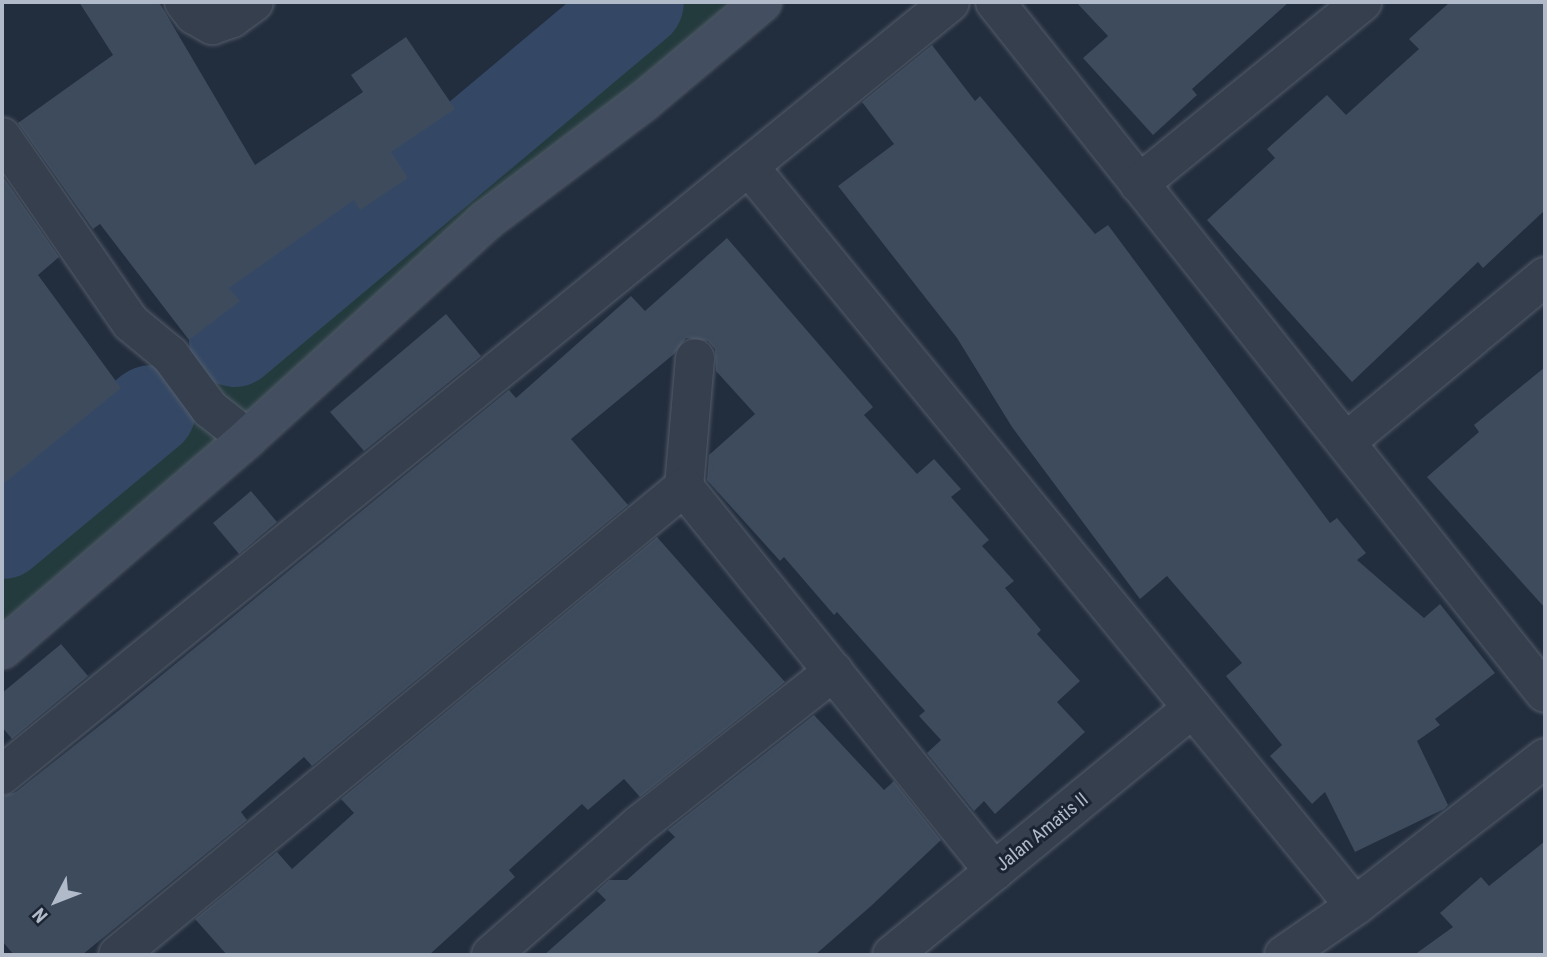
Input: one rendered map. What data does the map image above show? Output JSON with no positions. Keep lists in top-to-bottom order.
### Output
{
  "streets": {
    "street": ["Jalan Amatis II"]
  },
  "north": "bottom left"
}
